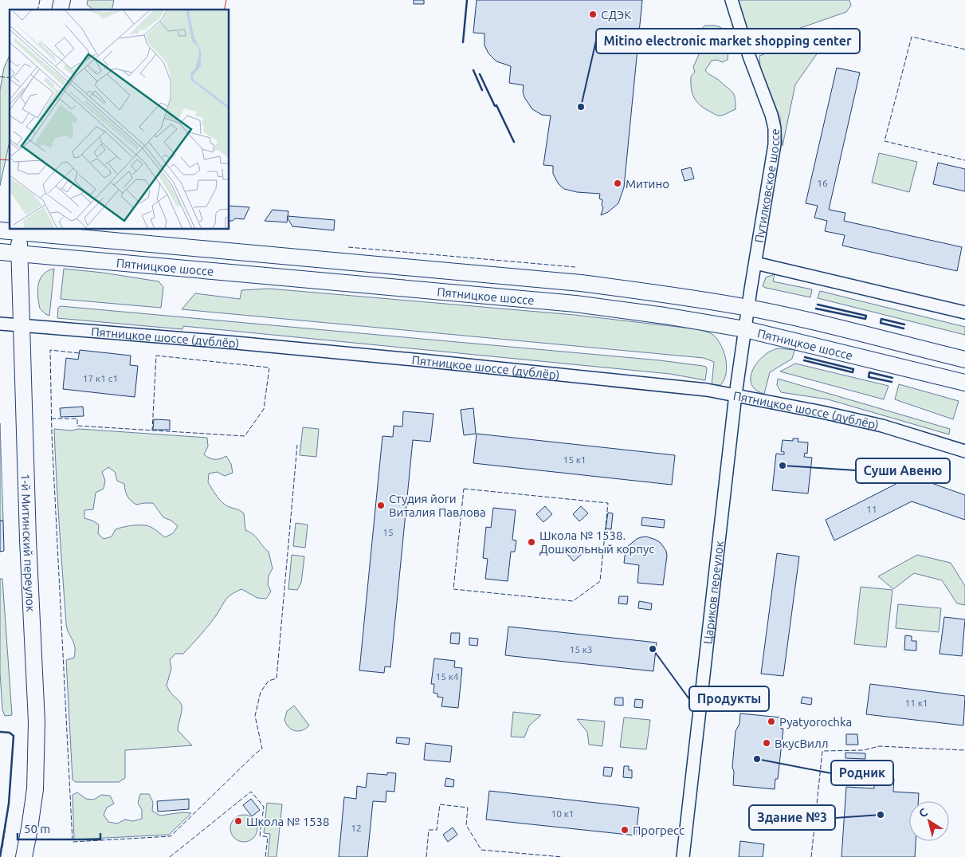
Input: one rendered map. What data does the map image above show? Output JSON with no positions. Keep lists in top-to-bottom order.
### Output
{
  "streets": {
    "main road": ["Пятницкое шоссе", "1-й Митинский переулок"],
    "street": ["Путилковское шоссе", "Пятницкое шоссе (дублёр)", "Цариков переулок"]
  },
  "crossings": [
    ["Путилковское шоссе", "Пятницкое шоссе"],
    ["Путилковское шоссе", "Цариков переулок"],
    ["Пятницкое шоссе", "1-й Митинский переулок"],
    ["Пятницкое шоссе", "Цариков переулок"],
    ["Пятницкое шоссе (дублёр)", "1-й Митинский переулок"],
    ["Пятницкое шоссе (дублёр)", "Цариков переулок"]
  ],
  "places": [
    "СДЭК",
    "Mitino electronic market shopping center",
    "Митино",
    "Суши Авеню",
    "Студия йоги Виталия Павлова",
    "Школа № 1538. Дошкольный корпус",
    "Продукты",
    "Pyatyorochka",
    "ВкусВилл",
    "Родник",
    "Здание №3",
    "Школа № 1538",
    "Прогресс"
  ],
  "house_numbers": [
    "16",
    "17 к1 с1",
    "15 к1",
    "11",
    "15",
    "15 к3",
    "15 к4",
    "11 к1",
    "10 к1",
    "12"
  ],
  "scale_bar": "50 m",
  "north": "top left"
}
